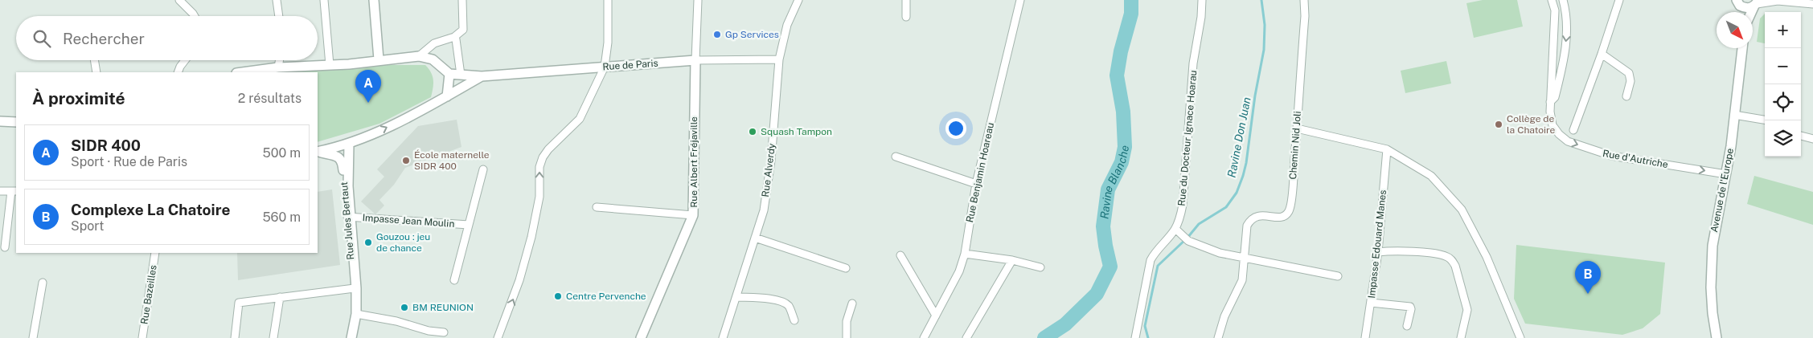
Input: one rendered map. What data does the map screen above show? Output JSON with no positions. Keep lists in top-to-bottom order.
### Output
{
  "streets": {
    "street": [
      "Rue de Paris",
      "Rue du Docteur Ignace Hoarau",
      "Chemin Nid Joli",
      "Rue d'Autriche",
      "Rue Albert Fréjaville",
      "Rue Alverdy",
      "Rue Benjamin Hoareau",
      "Avenue de l'Europe",
      "Rue Jules Bertaut",
      "Impasse Jean Moulin",
      "Impasse Edouard Manes",
      "Rue Bazeilles"
    ]
  },
  "crossings": [
    ["Rue de Paris", "Rue Albert Fréjaville"],
    ["Rue de Paris", "Rue Alverdy"],
    ["Rue de Paris", "Rue Jules Bertaut"],
    ["Rue d'Autriche", "Avenue de l'Europe"],
    ["Rue Jules Bertaut", "Impasse Jean Moulin"]
  ],
  "one_way": ["Rue d'Autriche"],
  "water": ["Ravine Don Juan", "Ravine Blanche"],
  "places": [
    "Gp Services",
    "Collège de la Chatoire",
    "Squash Tampon",
    "École maternelle SIDR 400",
    "Gouzou : jeu de chance",
    "Centre Pervenche",
    "BM REUNION"
  ],
  "north": "bottom right",
  "page": {
    "map_buttons": ["+", "−"],
    "search": "Rechercher",
    "pins": ["A", "B"],
    "heading": ["À proximité", "2 résultats"],
    "list": [
      {
        "mark": "A",
        "name": "SIDR 400",
        "note": "Sport · Rue de Paris",
        "value": "500 m"
      },
      {
        "mark": "B",
        "name": "Complexe La Chatoire",
        "note": "Sport",
        "value": "560 m"
      }
    ]
  }
}
